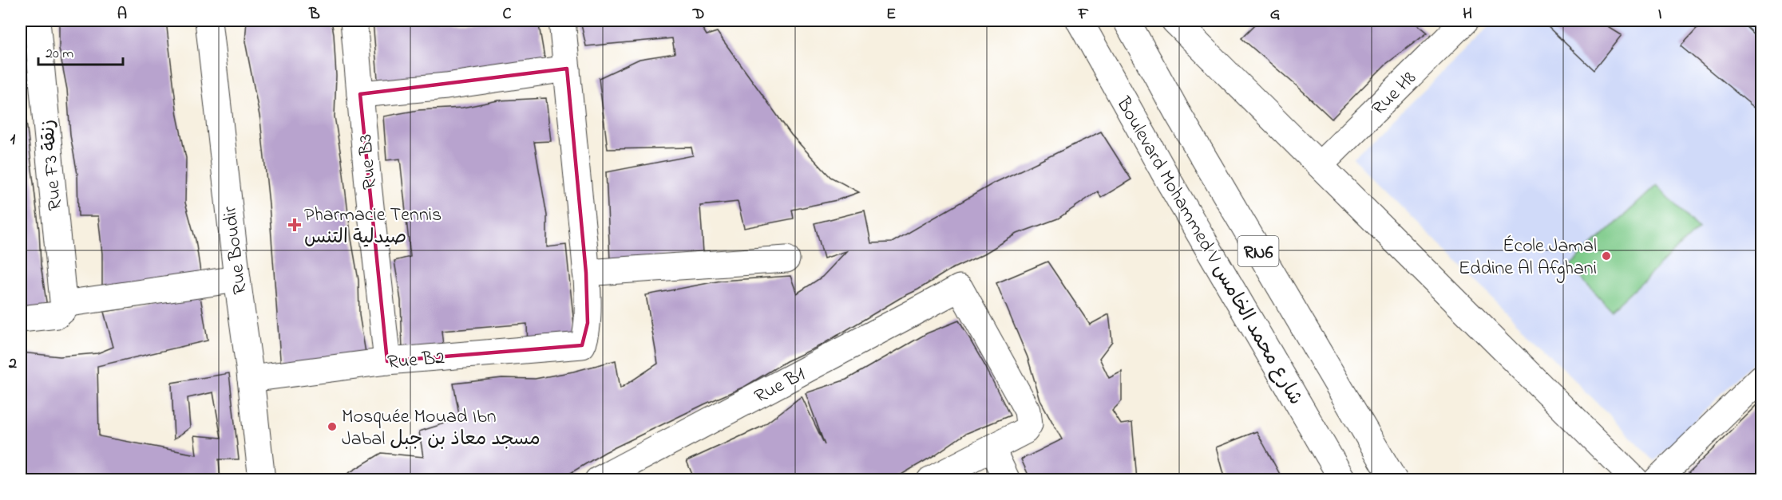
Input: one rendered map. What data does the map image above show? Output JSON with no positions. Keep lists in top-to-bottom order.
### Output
{
  "streets": {
    "street": [
      "Rue H8",
      "Rue B3",
      "Rue F3 زنقة",
      "Rue Boudir",
      "Boulevard Mohammed V شارع محمد الخامس",
      "RN6",
      "Rue B2",
      "Rue B1"
    ]
  },
  "crossings": [
    ["Rue B3", "Rue B2"],
    ["Rue Boudir", "Rue B2"]
  ],
  "places": {
    "health": ["Pharmacie Tennis صيدلية التنس"],
    "other": ["École Jamal Eddine Al Afghani", "Mosquée Mouad Ibn Jabal مسجد معاذ بن جبل"]
  },
  "scale_bar": "20 m",
  "grid": {
    "columns": [
      "A",
      "B",
      "C",
      "D",
      "E",
      "F",
      "G",
      "H",
      "I"
    ],
    "rows": ["1", "2"]
  }
}
